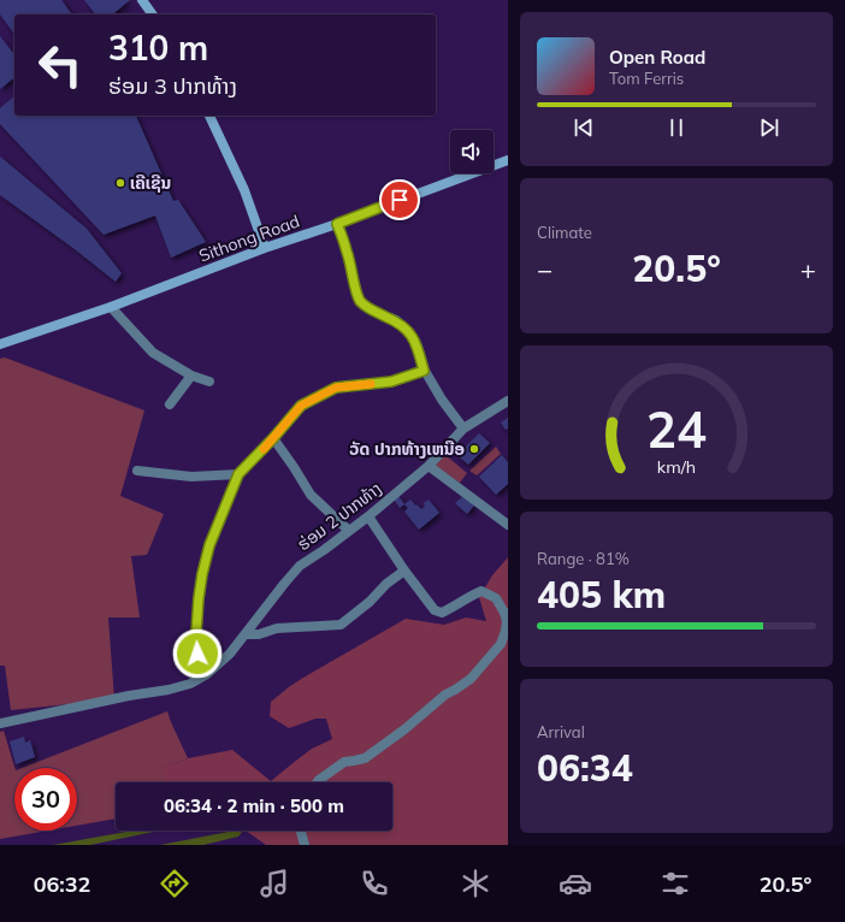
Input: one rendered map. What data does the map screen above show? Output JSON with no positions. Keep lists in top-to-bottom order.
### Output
{
  "streets": {
    "main road": ["Sithong Road"],
    "street": ["ຮ່ອມ 2 ປາກທ້າງ"]
  },
  "places": ["ເຄີເຊີນ", "ວັດ ປາກທ້າງເຫນືອ"],
  "page": {
    "turn": ["310 m", "ຮ່ອມ 3 ປາກທ້າງ"],
    "song": ["Open Road", "Tom Ferris"],
    "tile": [
      "Climate",
      ["Range · 81%", "405 km"],
      ["Arrival", "06:34"]
    ],
    "heat": ["−", "20.5°", "+"],
    "limit": "30",
    "trip": "06:34 · 2 min · 500 m",
    "tabs": ["06:32", "20.5°"],
    "gauge": ["24", "km/h"]
  }
}
